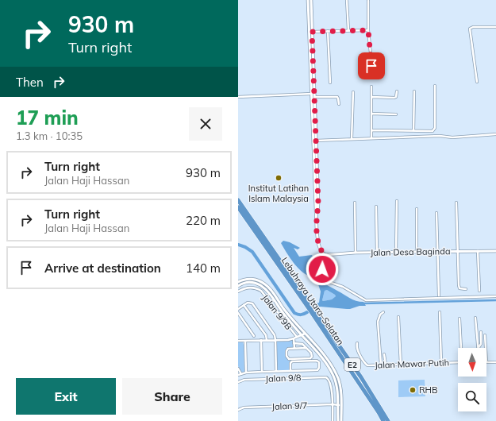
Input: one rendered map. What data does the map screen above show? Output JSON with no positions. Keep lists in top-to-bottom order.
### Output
{
  "streets": {
    "highway": ["Lebuhraya Utara–Selatan", "E2"],
    "street": [
      "Jalan Desa Baginda",
      "Jalan 9/9B",
      "Jalan Mawar Putih",
      "Jalan 9/8",
      "Jalan 9/7"
    ]
  },
  "crossings": [
    ["Jalan 9/8", "Jalan 9/7"]
  ],
  "places": ["Institut Latihan Islam Malaysia", "RHB"],
  "north": "bottom",
  "page": {
    "turn": ["930 m", "Turn right"],
    "then": "Then",
    "heading": ["17 min", "1.3 km · 10:35"],
    "list": [
      {
        "name": "Turn right",
        "note": "Jalan Haji Hassan",
        "value": "930 m"
      },
      {
        "name": "Turn right",
        "note": "Jalan Haji Hassan",
        "value": "220 m"
      },
      {
        "name": "Arrive at destination",
        "value": "140 m"
      }
    ],
    "buttons": ["Exit", "Share"]
  }
}
